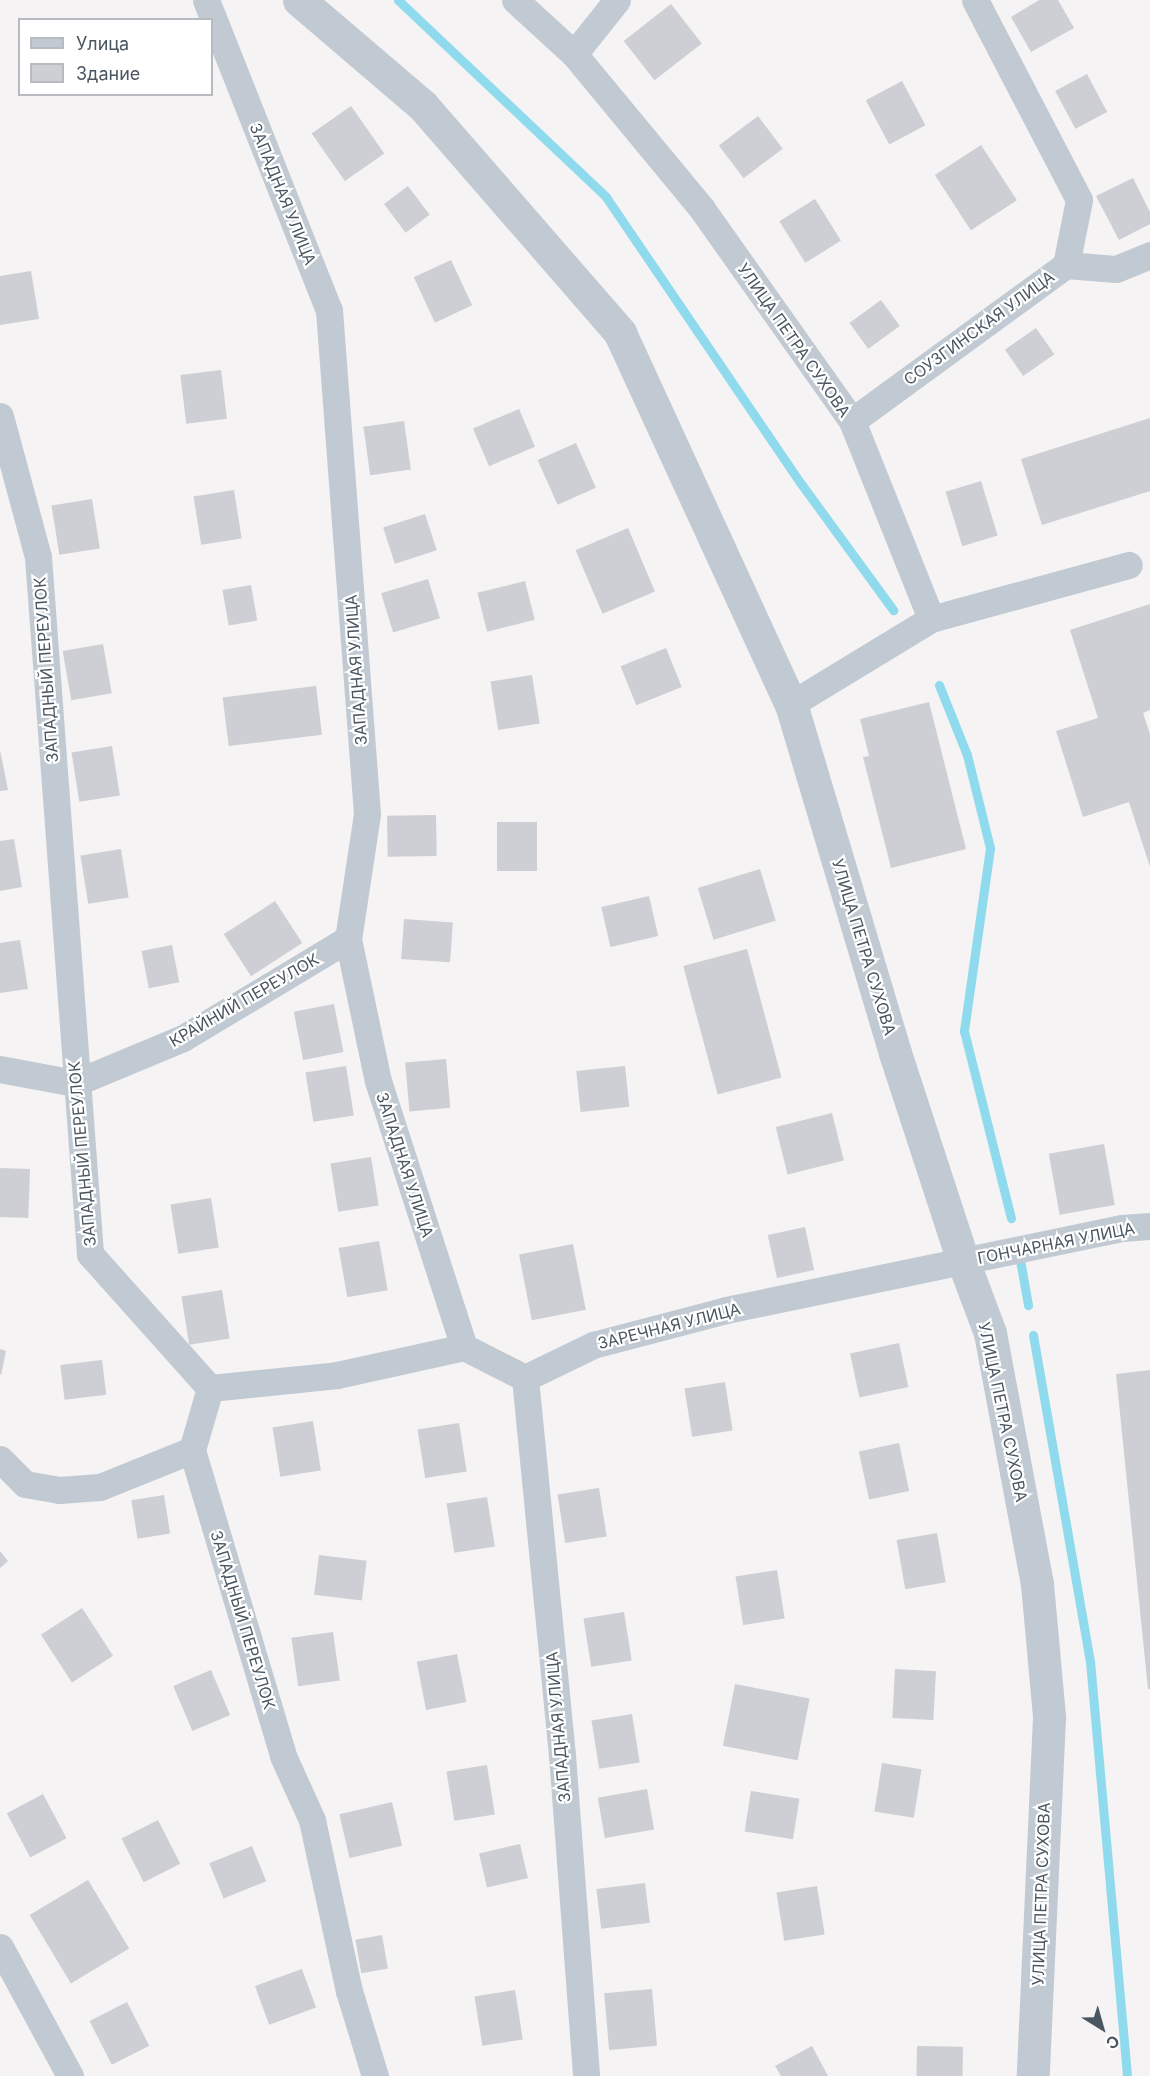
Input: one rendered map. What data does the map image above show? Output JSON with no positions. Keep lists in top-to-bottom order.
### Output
{
  "streets": {
    "street": [
      "ЗАПАДНАЯ УЛИЦА",
      "СОУЗГИНСКАЯ УЛИЦА",
      "УЛИЦА ПЕТРА СУХОВА",
      "ЗАПАДНЫЙ ПЕРЕУЛОК",
      "КРАЙНИЙ ПЕРЕУЛОК",
      "ГОНЧАРНАЯ УЛИЦА",
      "ЗАРЕЧНАЯ УЛИЦА"
    ]
  },
  "crossings": [
    ["ЗАПАДНАЯ УЛИЦА", "КРАЙНИЙ ПЕРЕУЛОК"],
    ["ЗАПАДНАЯ УЛИЦА", "ЗАРЕЧНАЯ УЛИЦА"],
    ["СОУЗГИНСКАЯ УЛИЦА", "УЛИЦА ПЕТРА СУХОВА"],
    ["УЛИЦА ПЕТРА СУХОВА", "ГОНЧАРНАЯ УЛИЦА"],
    ["УЛИЦА ПЕТРА СУХОВА", "ЗАРЕЧНАЯ УЛИЦА"],
    ["ЗАПАДНЫЙ ПЕРЕУЛОК", "КРАЙНИЙ ПЕРЕУЛОК"],
    ["ГОНЧАРНАЯ УЛИЦА", "ЗАРЕЧНАЯ УЛИЦА"]
  ],
  "legend": ["Улица", "Здание"],
  "north": "bottom right"
}
